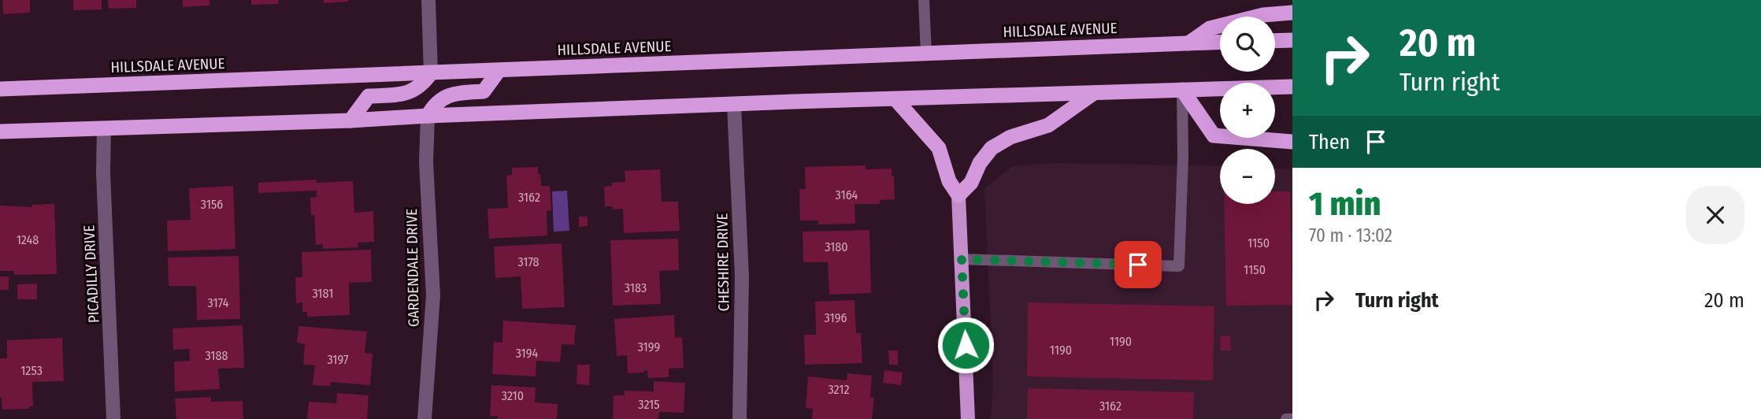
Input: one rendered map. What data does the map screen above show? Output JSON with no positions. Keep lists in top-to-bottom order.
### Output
{
  "streets": {
    "highway": ["HILLSDALE AVENUE"],
    "street": ["CHESHIRE DRIVE", "GARDENDALE DRIVE", "PICADILLY DRIVE"]
  },
  "house_numbers": [
    "3164",
    "3162",
    "3156",
    "1248",
    "1150",
    "3180",
    "3178",
    "1150",
    "3183",
    "3181",
    "3174",
    "3196",
    "1190",
    "3199",
    "1190",
    "3194",
    "3188",
    "3197",
    "1253",
    "3212",
    "3210",
    "3215",
    "3162"
  ],
  "page": {
    "turn": ["20 m", "Turn right"],
    "map_buttons": ["+", "−"],
    "then": "Then",
    "heading": ["1 min", "70 m · 13:02"],
    "list": [
      {
        "name": "Turn right",
        "value": "20 m"
      }
    ]
  }
}
